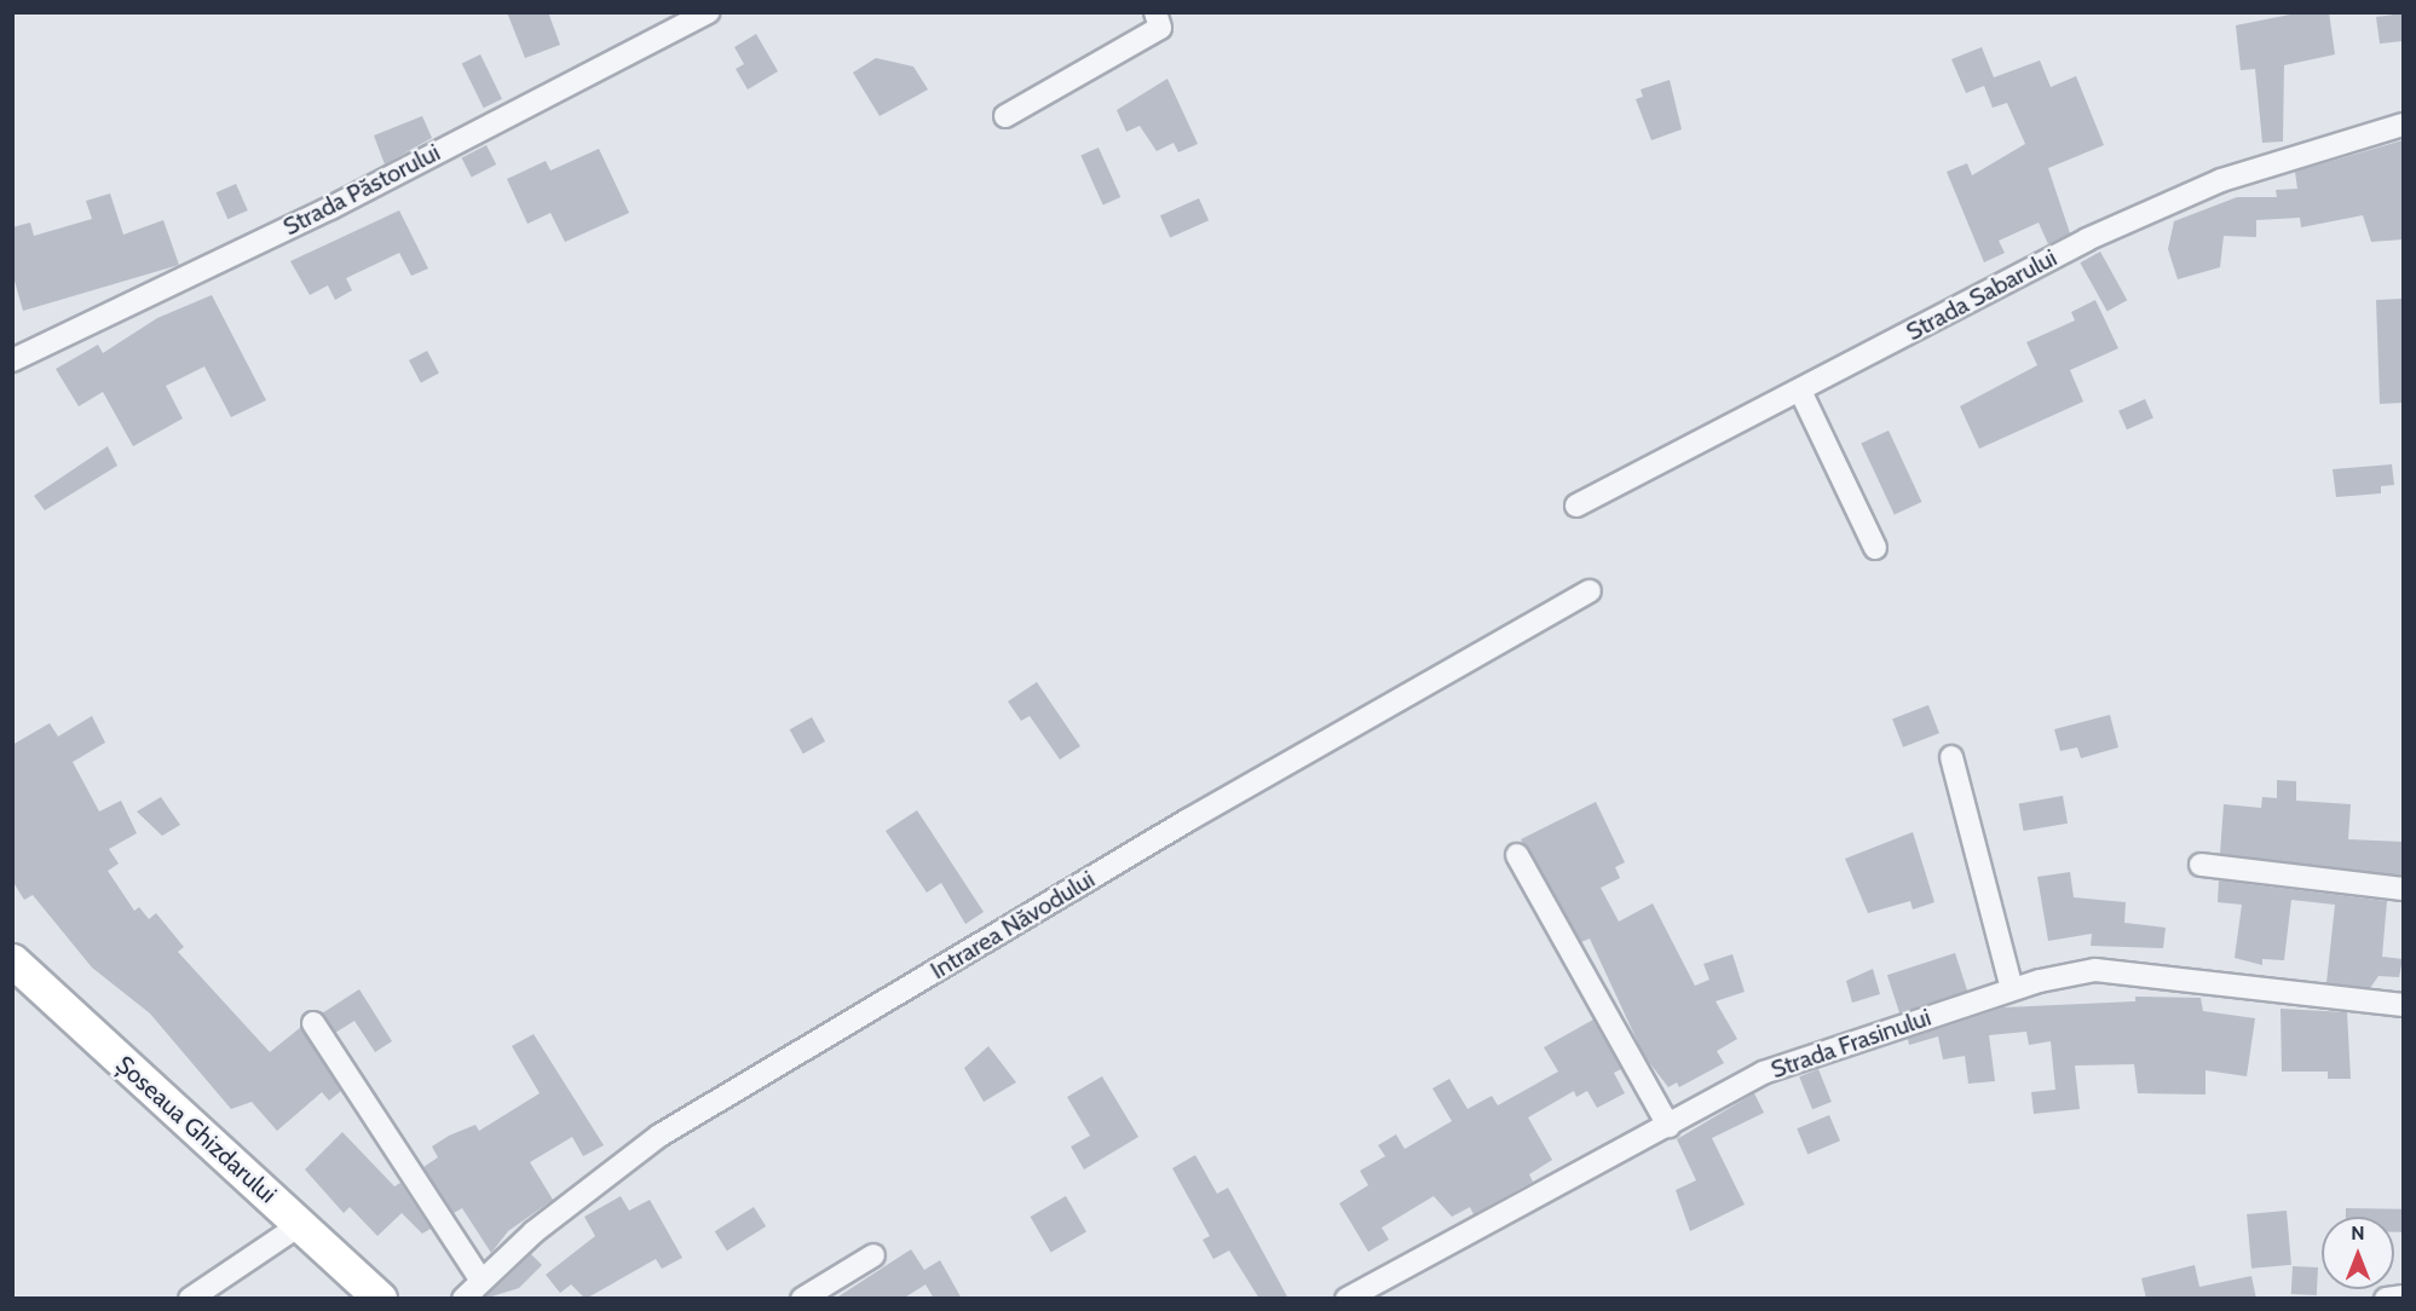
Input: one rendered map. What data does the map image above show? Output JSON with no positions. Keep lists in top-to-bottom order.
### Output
{
  "streets": {
    "main road": ["Șoseaua Ghizdarului"],
    "street": [
      "Strada Păstorului",
      "Strada Sabarului",
      "Intrarea Năvodului",
      "Strada Frasinului"
    ]
  },
  "north": "top"
}
